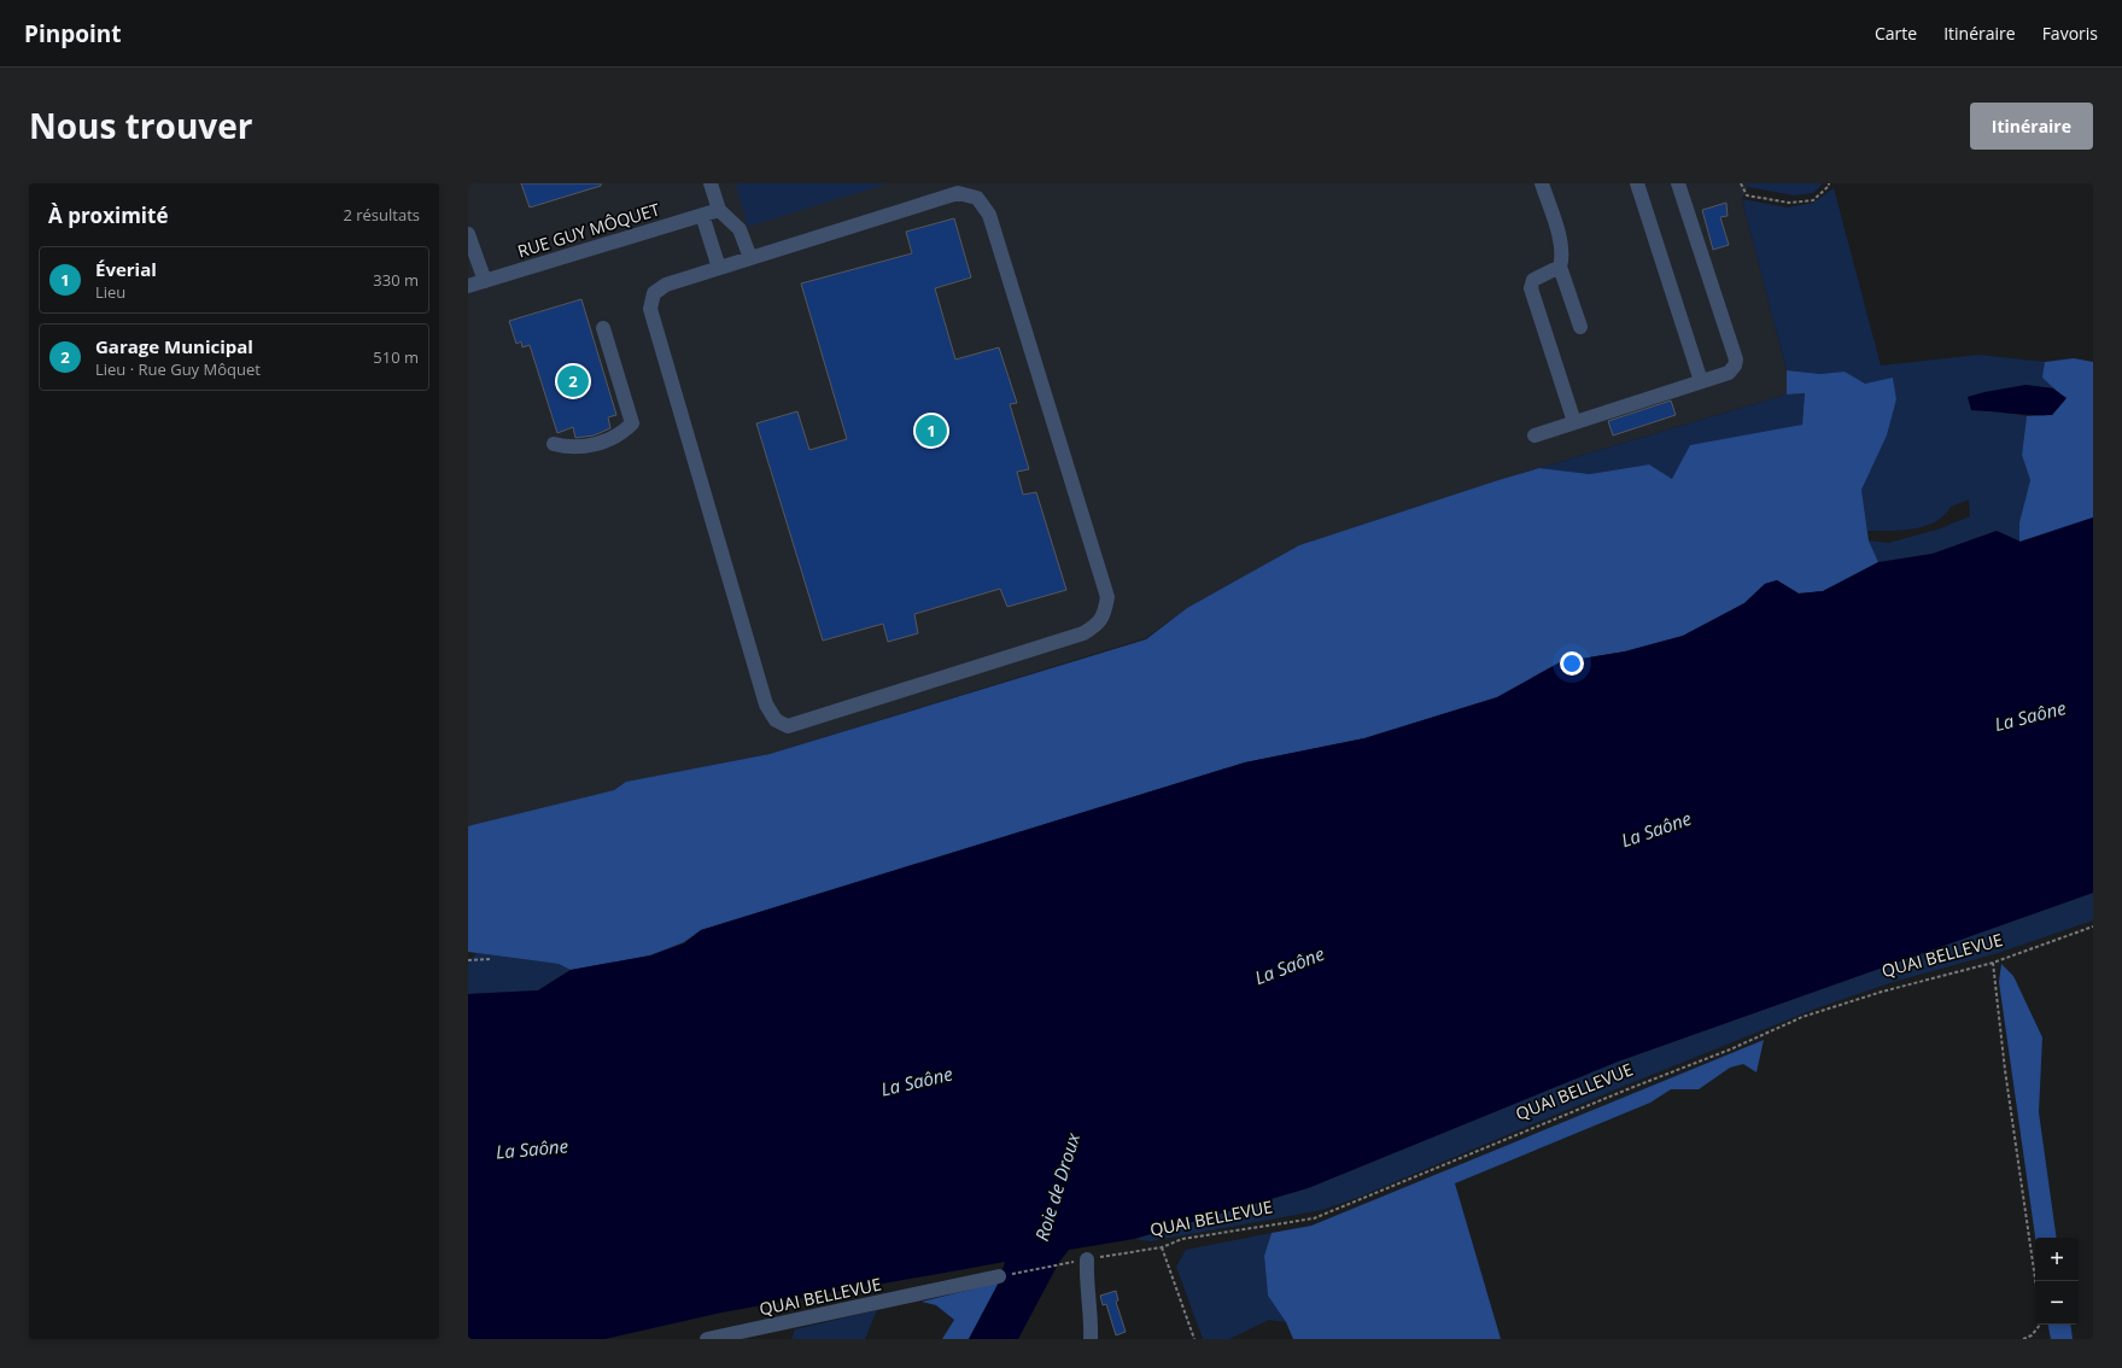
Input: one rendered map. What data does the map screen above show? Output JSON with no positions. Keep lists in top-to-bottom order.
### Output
{
  "streets": {
    "street": ["RUE GUY MÔQUET", "QUAI BELLEVUE"]
  },
  "water": ["La Saône", "Roie de Droux"],
  "page": {
    "header": "Pinpoint",
    "nav": ["Carte", "Itinéraire", "Favoris"],
    "title": "Nous trouver",
    "buttons": "Itinéraire",
    "heading": ["À proximité", "2 résultats"],
    "list": [
      {
        "mark": "1",
        "name": "Éverial",
        "note": "Lieu",
        "value": "330 m"
      },
      {
        "mark": "2",
        "name": "Garage Municipal",
        "note": "Lieu · Rue Guy Môquet",
        "value": "510 m"
      }
    ],
    "pins": ["2", "1"],
    "map_buttons": ["+", "−"]
  }
}
